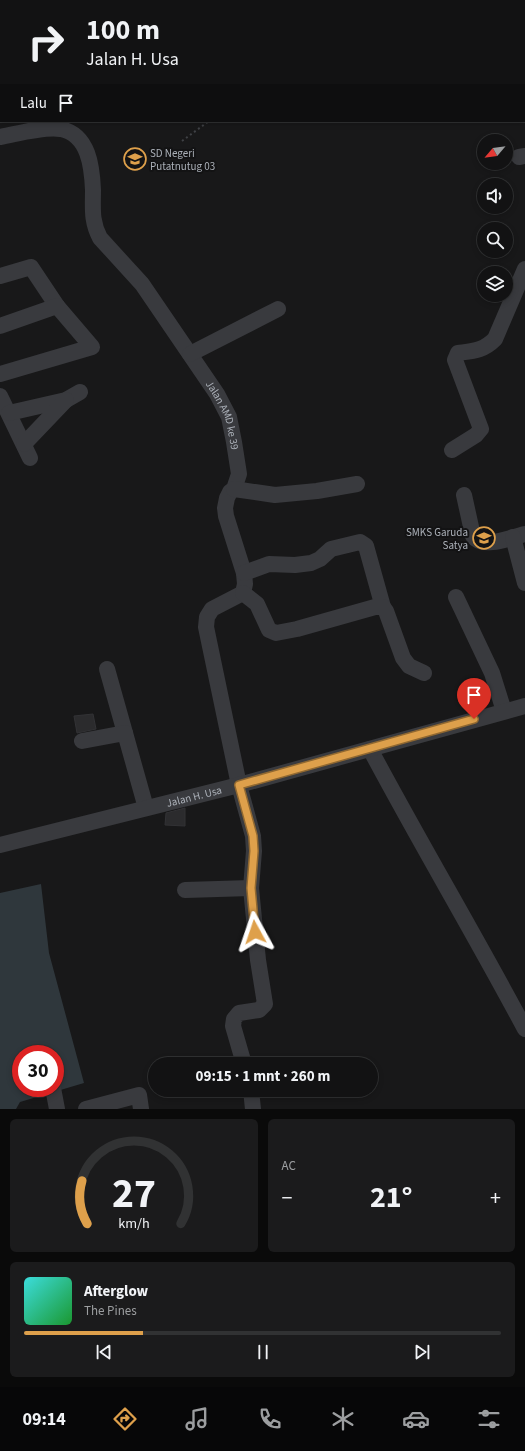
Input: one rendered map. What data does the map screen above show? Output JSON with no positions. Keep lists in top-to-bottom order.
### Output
{
  "streets": {
    "street": ["Jalan AMD ke 39", "Jalan H. Usa"]
  },
  "places": {
    "school or university": ["SD Negeri Putatnutug 03", "SMKS Garuda Satya"]
  },
  "north": "bottom left",
  "page": {
    "turn": ["100 m", "Jalan H. Usa"],
    "then": "Lalu",
    "limit": "30",
    "trip": "09:15 · 1 mnt · 260 m",
    "tile": "AC",
    "heat": ["−", "21°", "+"],
    "song": ["Afterglow", "The Pines"],
    "tabs": "09:14",
    "gauge": ["27", "km/h"]
  }
}
